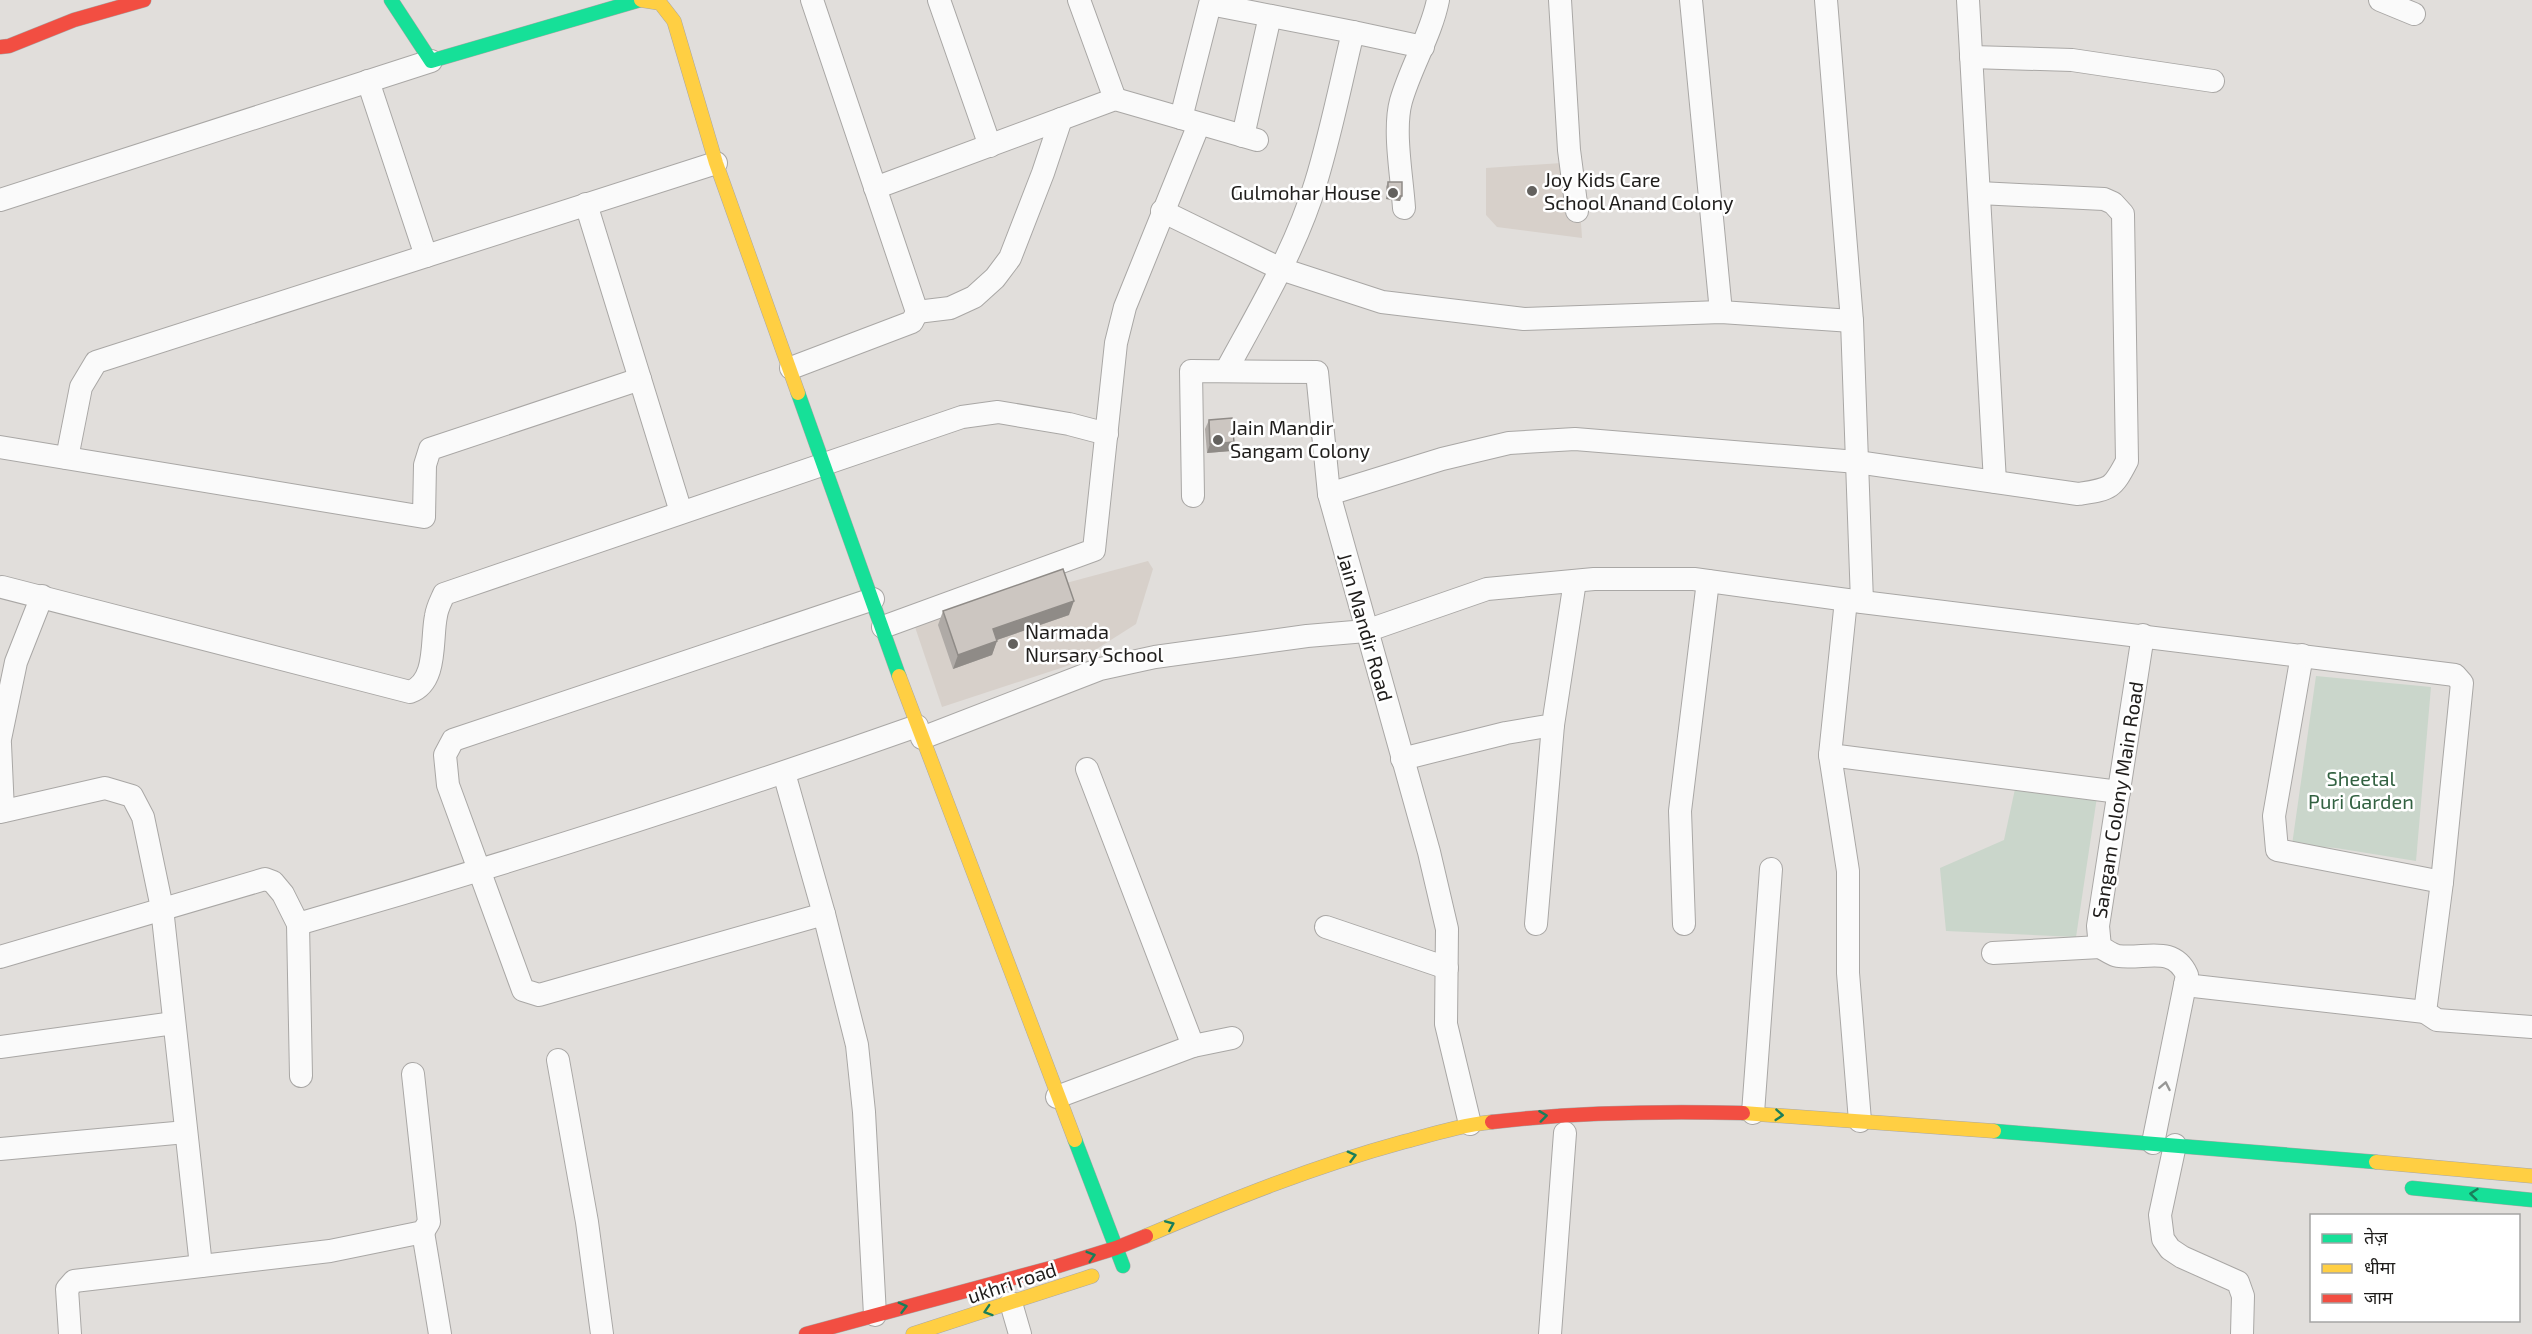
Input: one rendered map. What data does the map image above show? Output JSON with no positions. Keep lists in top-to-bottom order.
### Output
{
  "streets": {
    "street": ["Jain Mandir Road", "Sangam Colony Main Road", "ukhri road"]
  },
  "parks": ["Sheetal Puri Garden"],
  "places": [
    "Joy Kids Care School Anand Colony",
    "Gulmohar House",
    "Jain Mandir Sangam Colony",
    "Narmada Nursary School"
  ],
  "legend": ["तेज़", "धीमा", "जाम"]
}
